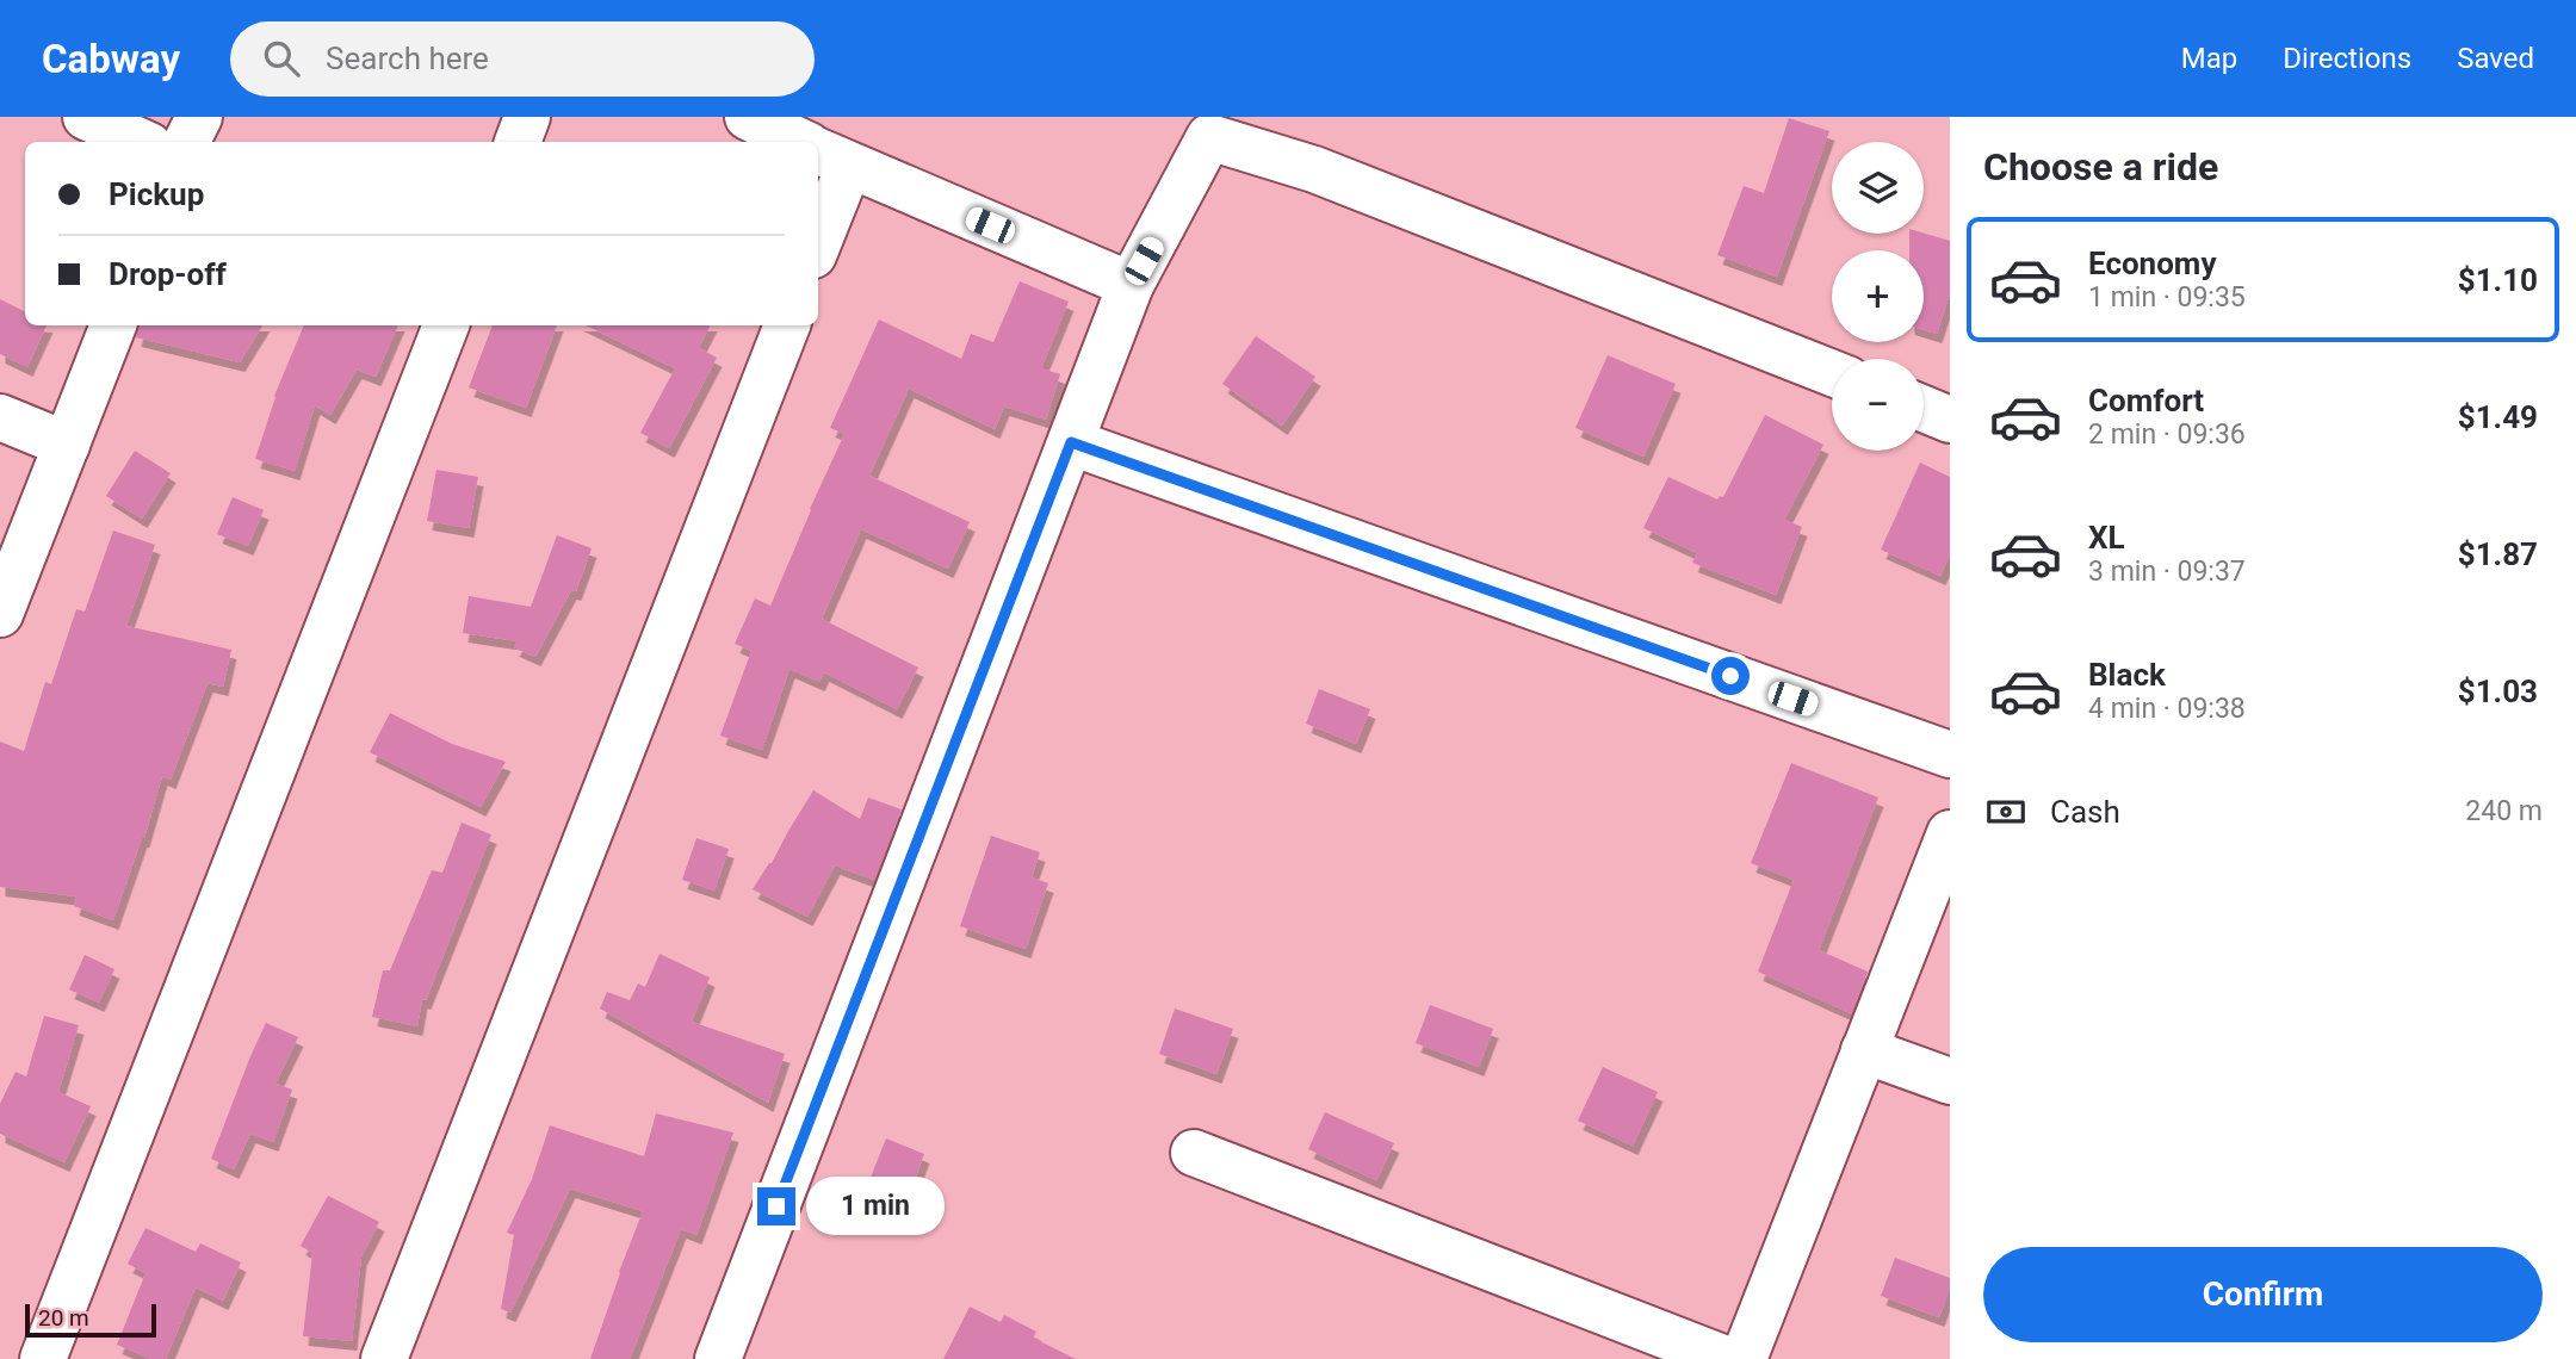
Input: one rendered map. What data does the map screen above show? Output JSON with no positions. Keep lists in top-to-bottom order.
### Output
{
  "scale_bar": "20 m",
  "page": {
    "header": "Cabway",
    "search": "Search here",
    "nav": ["Map", "Directions", "Saved"],
    "heading": "Choose a ride",
    "map_buttons": ["+", "−"],
    "banner": ["Pickup", "Drop-off"],
    "list": [
      {
        "name": "Economy",
        "note": "1 min · 09:35",
        "value": "$1.10"
      },
      {
        "name": "Comfort",
        "note": "2 min · 09:36",
        "value": "$1.49"
      },
      {
        "name": "XL",
        "note": "3 min · 09:37",
        "value": "$1.87"
      },
      {
        "name": "Black",
        "note": "4 min · 09:38",
        "value": "$1.03"
      }
    ],
    "pay": ["Cash", "240 m"],
    "bubble": "1 min",
    "buttons": "Confirm",
    "scale": "20 m"
  }
}
